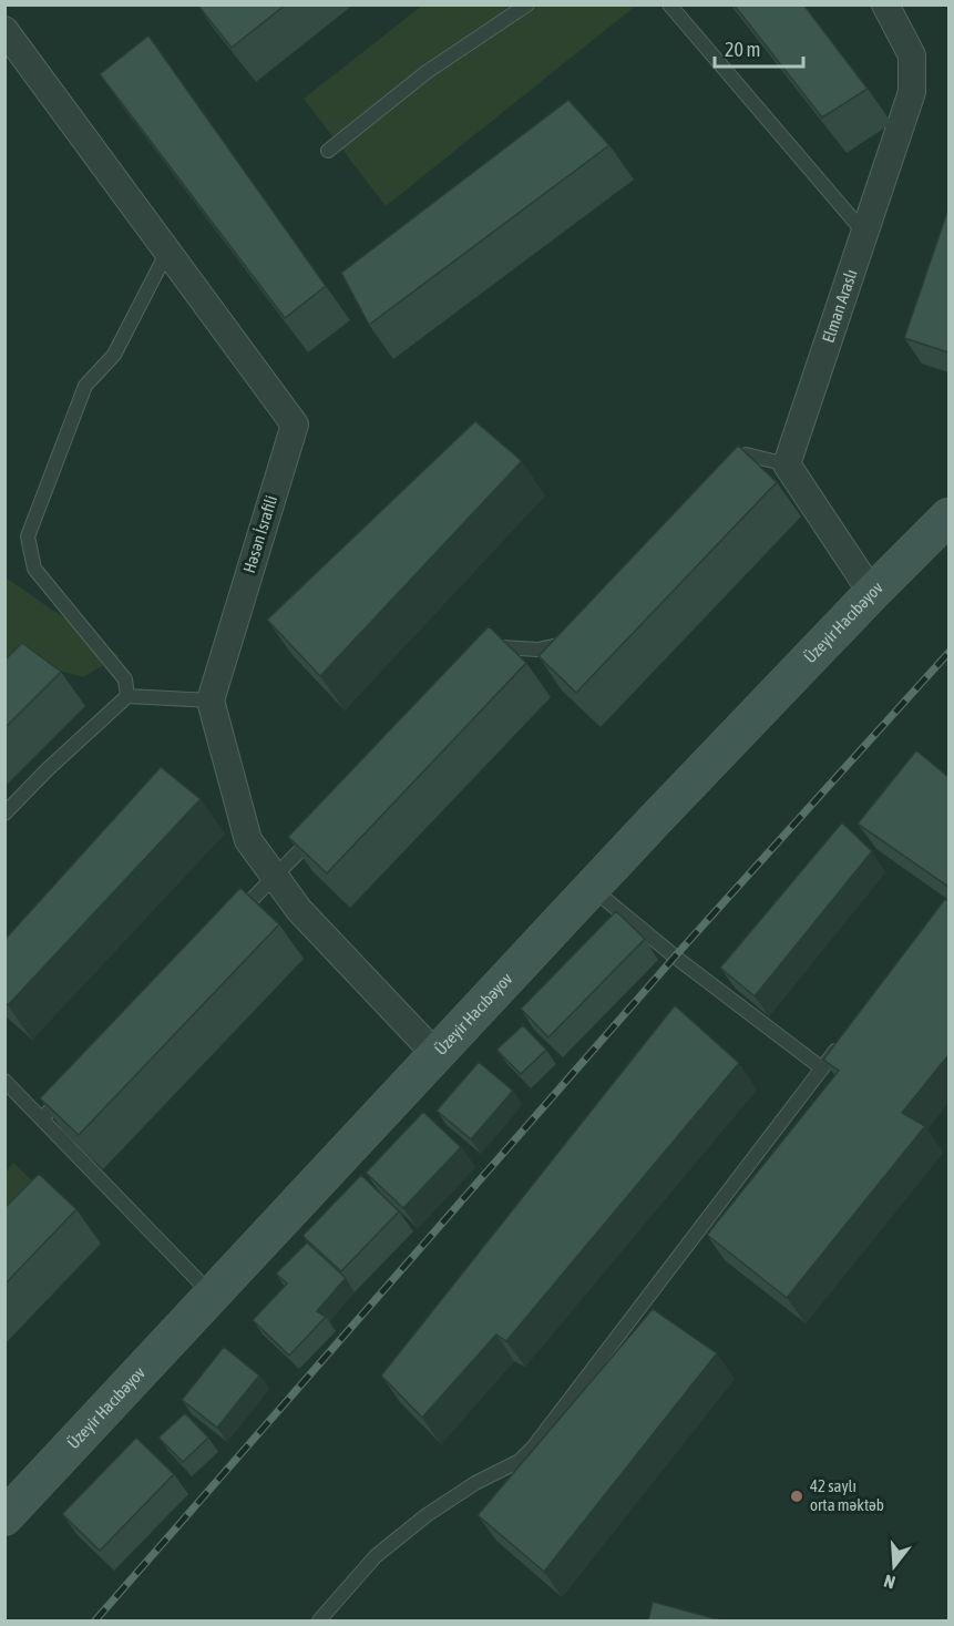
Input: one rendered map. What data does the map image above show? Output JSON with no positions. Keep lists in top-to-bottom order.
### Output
{
  "streets": {
    "main road": ["Üzeyir Hacıbəyov"],
    "street": ["Elman Araslı", "Həsən İsrafili"]
  },
  "places": ["42 saylı orta məktəb"],
  "scale_bar": "20 m",
  "north": "bottom"
}
